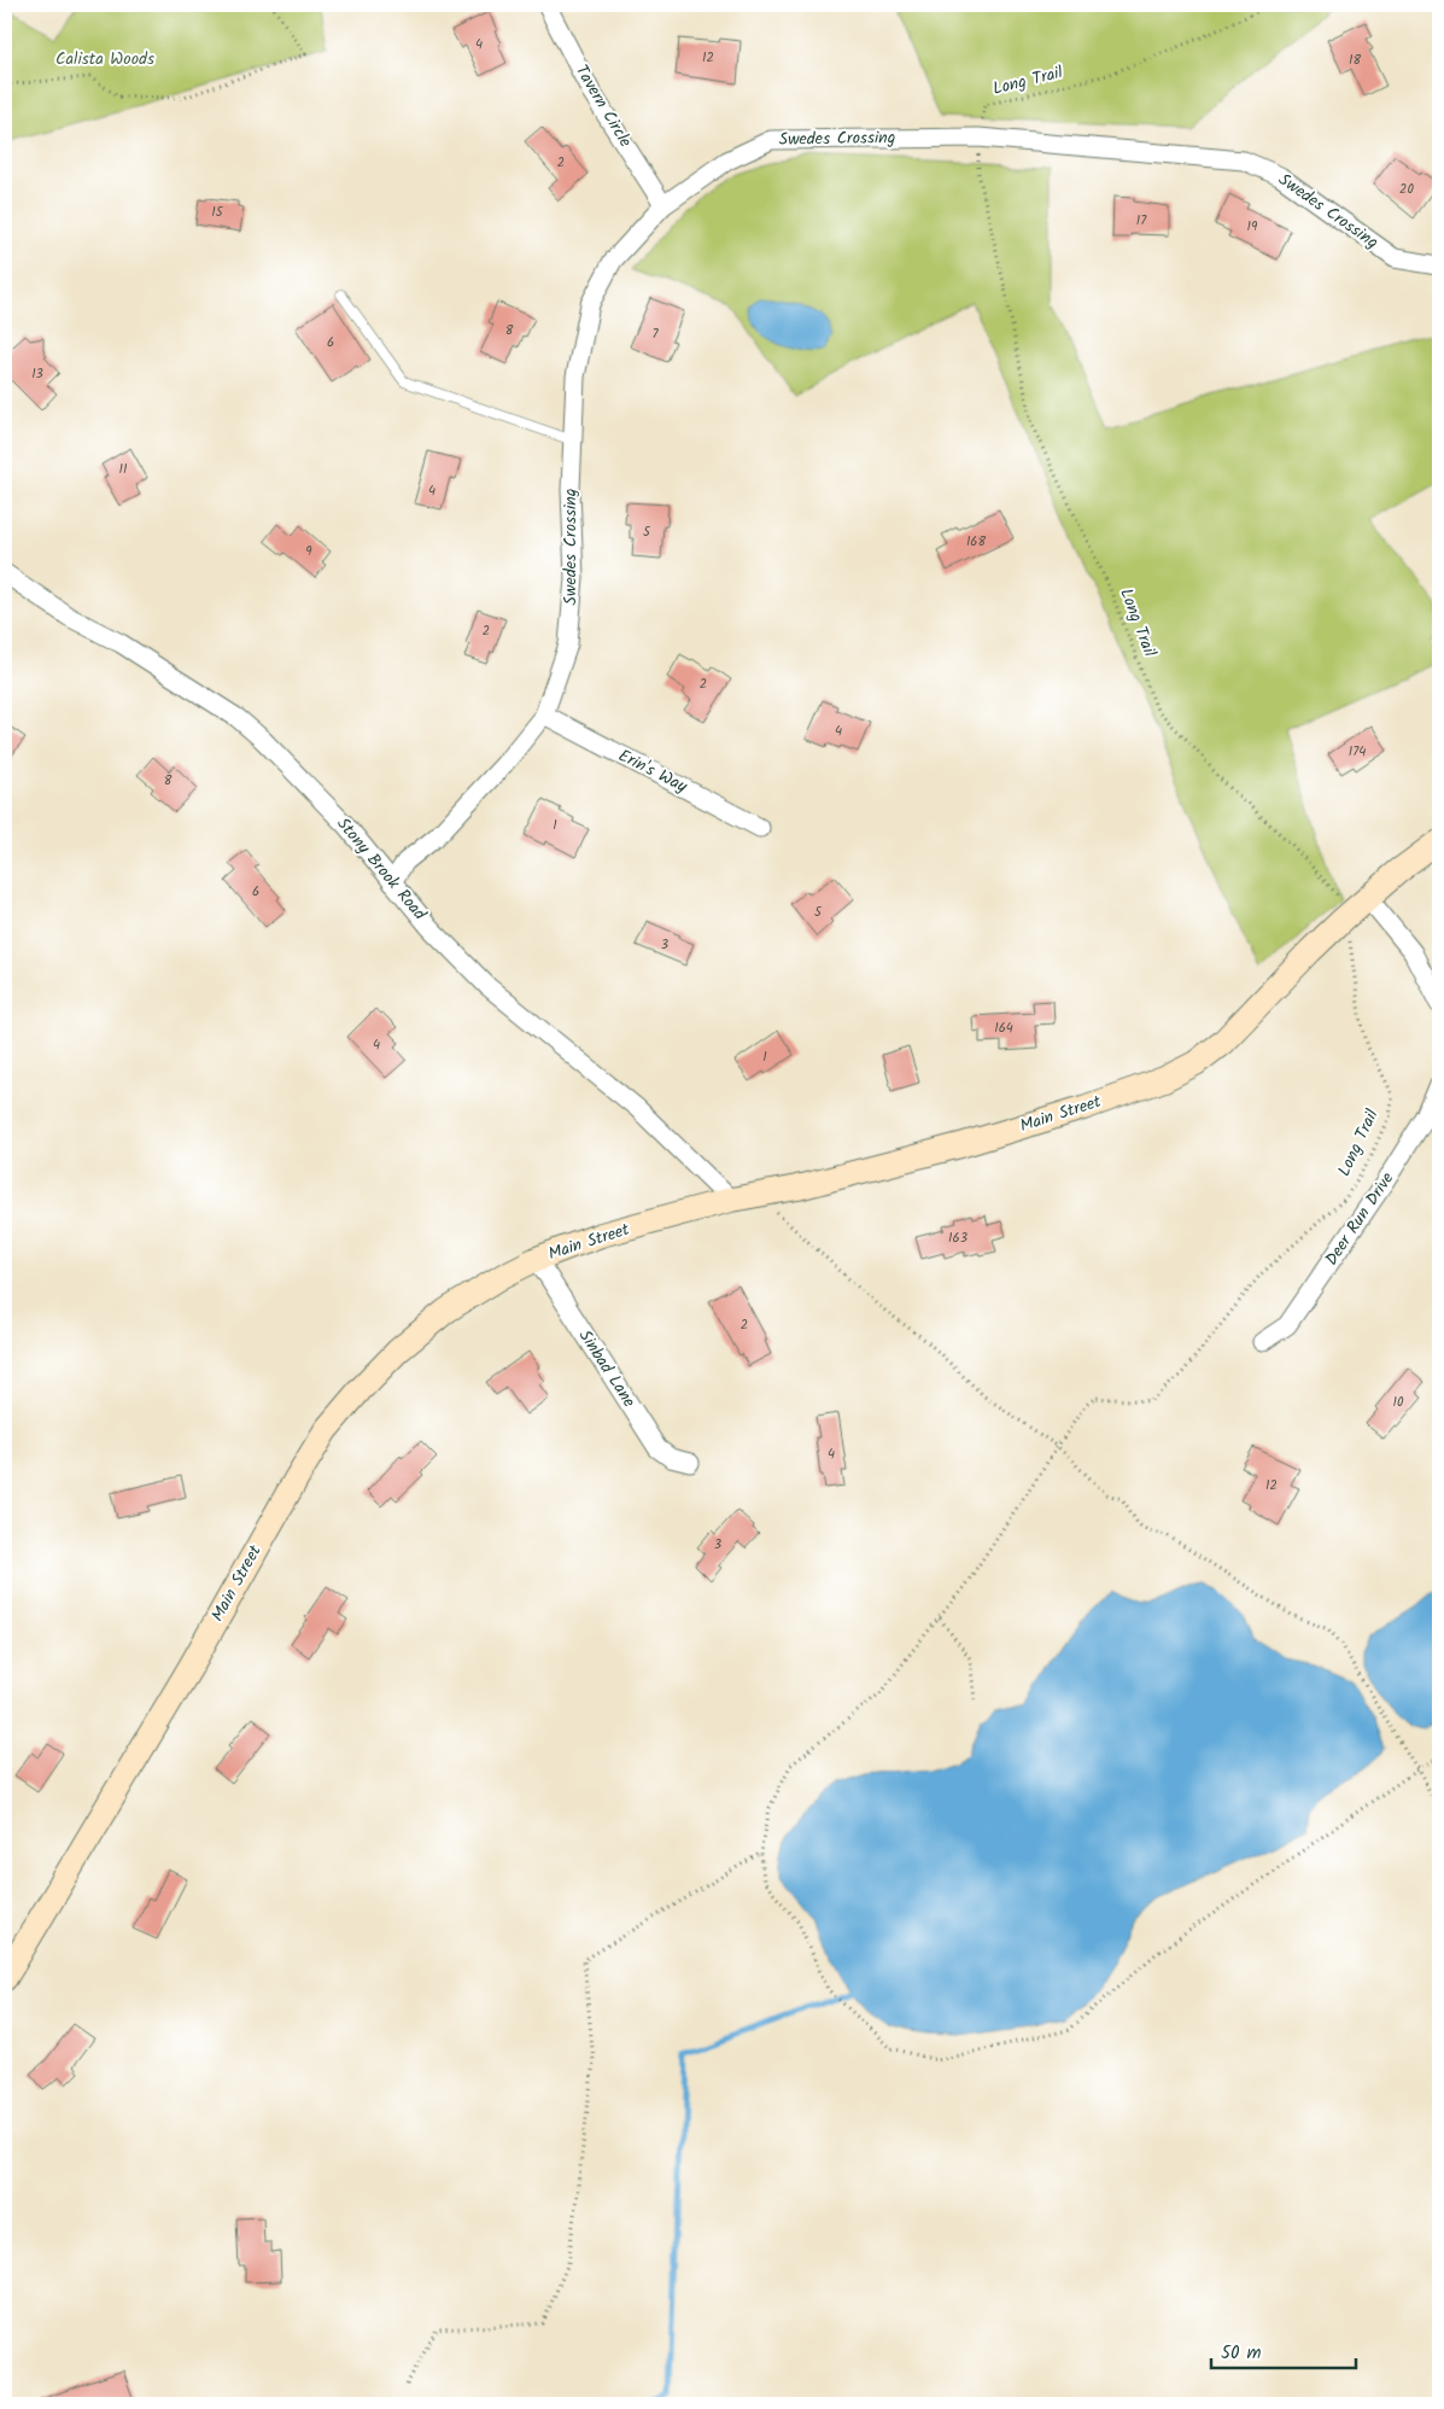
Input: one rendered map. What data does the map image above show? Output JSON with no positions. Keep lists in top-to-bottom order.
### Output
{
  "streets": {
    "main road": ["Main Street"],
    "street": [
      "Tavern Circle",
      "Swedes Crossing",
      "Erin's Way",
      "Stony Brook Road",
      "Deer Run Drive",
      "Sinbad Lane"
    ],
    "path": ["Long Trail"]
  },
  "crossings": [
    ["Long Trail", "Swedes Crossing"],
    ["Long Trail", "Main Street"],
    ["Tavern Circle", "Swedes Crossing"],
    ["Swedes Crossing", "Erin's Way"],
    ["Swedes Crossing", "Stony Brook Road"],
    ["Stony Brook Road", "Main Street"],
    ["Main Street", "Sinbad Lane"]
  ],
  "parks": ["Calista Woods"],
  "house_numbers": [
    "4",
    "12",
    "18",
    "2",
    "20",
    "15",
    "17",
    "19",
    "8",
    "7",
    "6",
    "13",
    "11",
    "4",
    "5",
    "168",
    "9",
    "2",
    "2",
    "4",
    "174",
    "8",
    "1",
    "6",
    "5",
    "3",
    "164",
    "4",
    "1",
    "163",
    "2",
    "10",
    "4",
    "12",
    "3"
  ],
  "scale_bar": "50 m"
}
